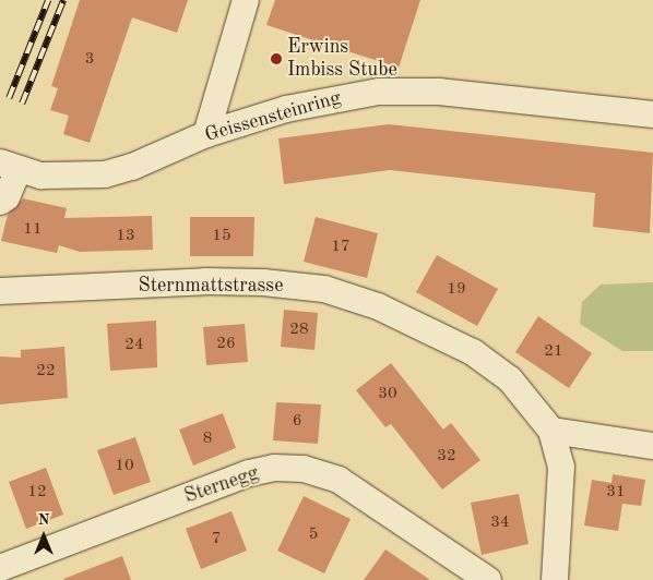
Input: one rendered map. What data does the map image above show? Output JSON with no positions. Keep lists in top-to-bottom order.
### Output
{
  "streets": {
    "street": ["Geissensteinring", "Sternmattstrasse", "Sternegg"]
  },
  "places": ["Erwins Imbiss Stube"],
  "house_numbers": [
    "3",
    "11",
    "13",
    "15",
    "17",
    "19",
    "28",
    "26",
    "24",
    "21",
    "22",
    "30",
    "6",
    "8",
    "32",
    "10",
    "12",
    "31",
    "34",
    "5",
    "7"
  ],
  "north": "top"
}
